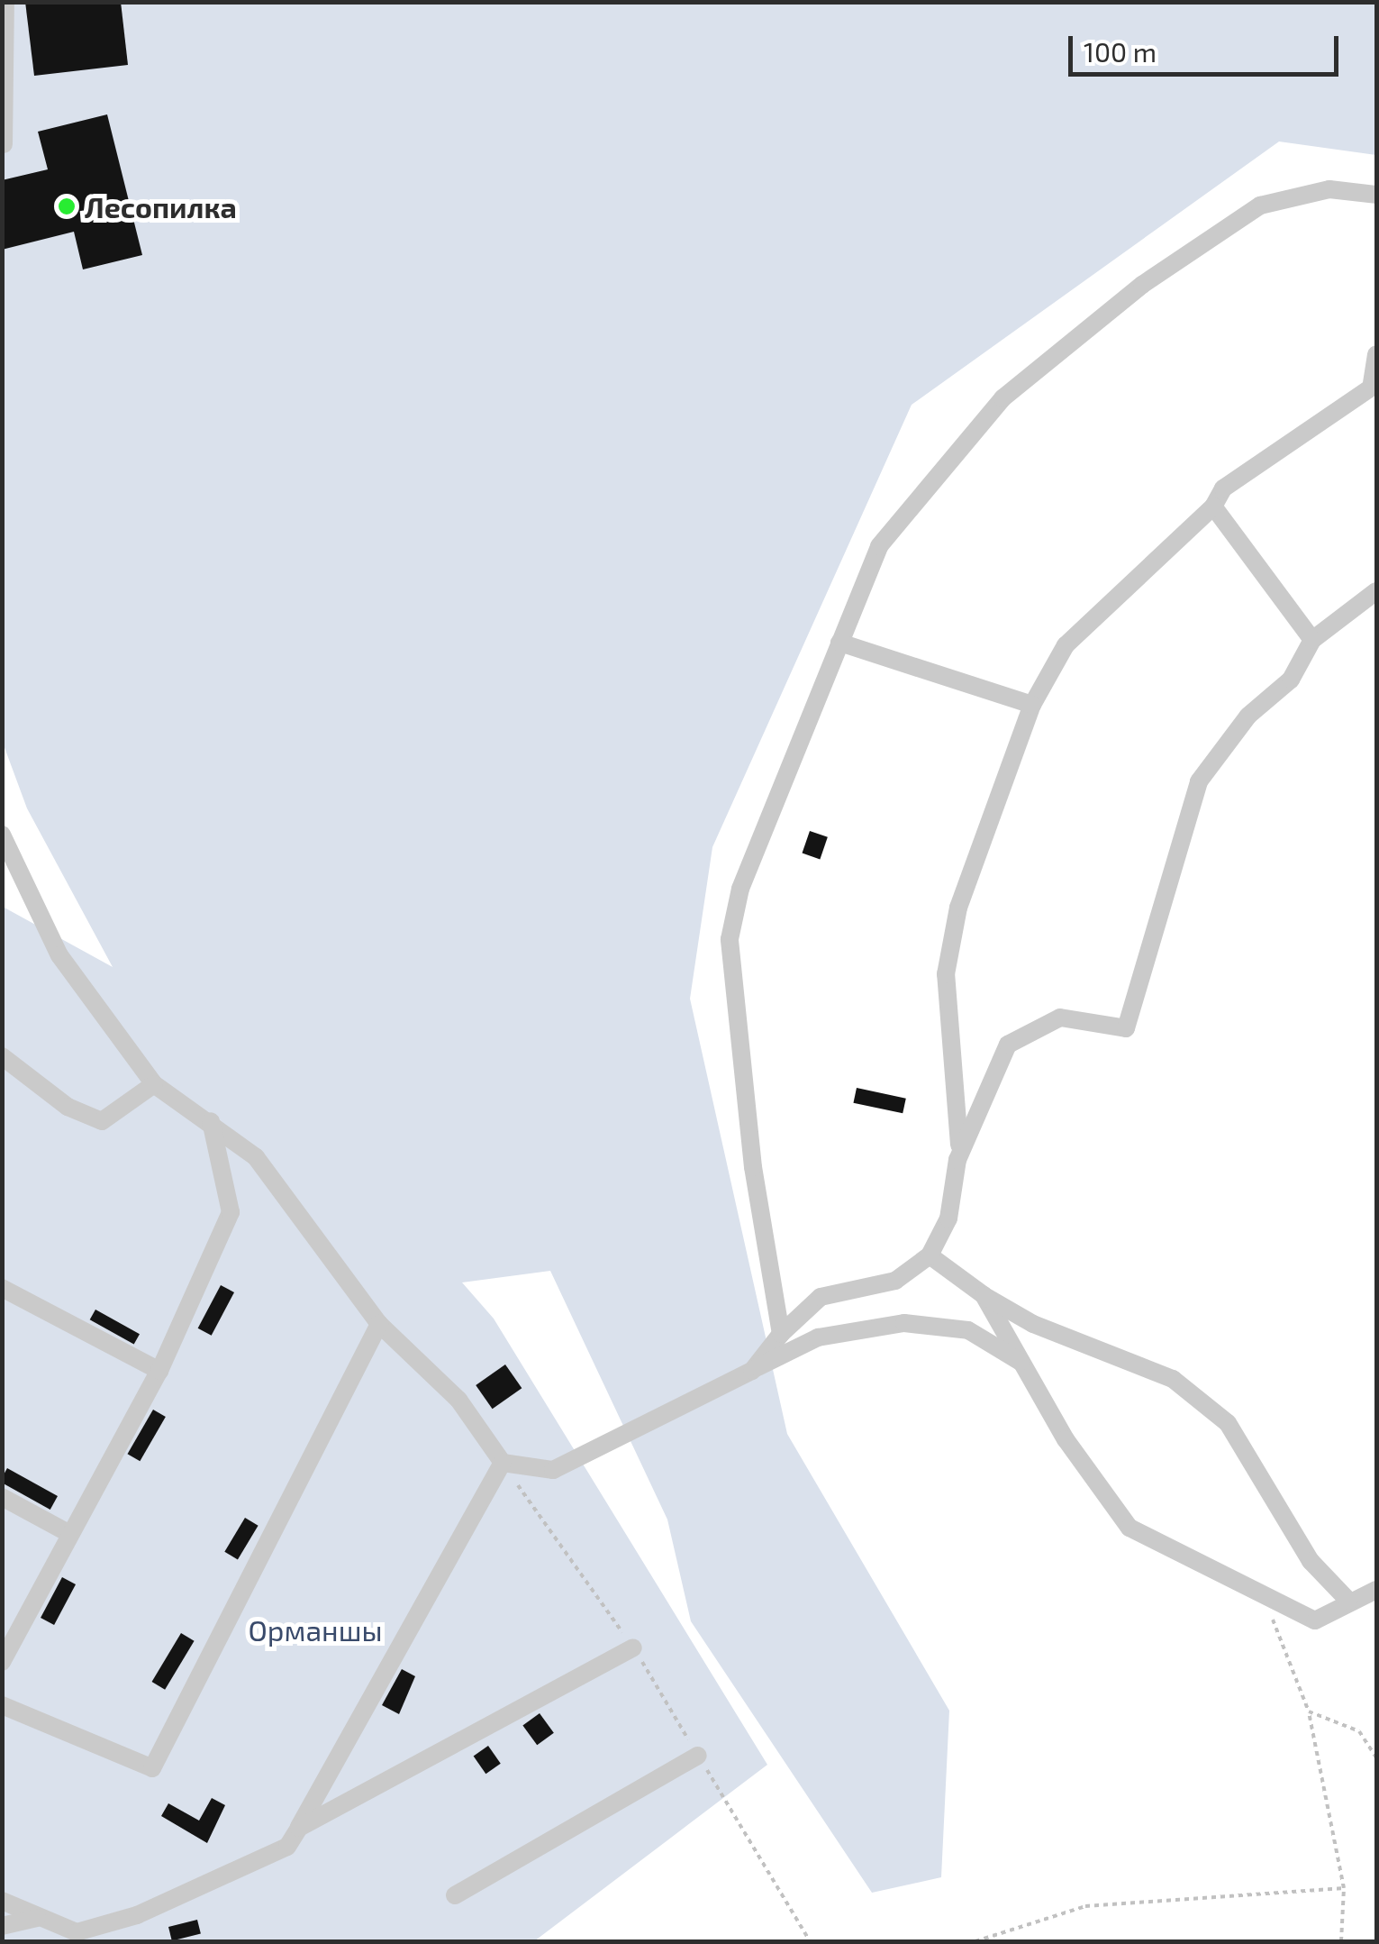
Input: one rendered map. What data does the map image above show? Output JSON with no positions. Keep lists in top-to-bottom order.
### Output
{
  "parks": ["Орманшы"],
  "places": ["Лесопилка"],
  "scale_bar": "100 m"
}
